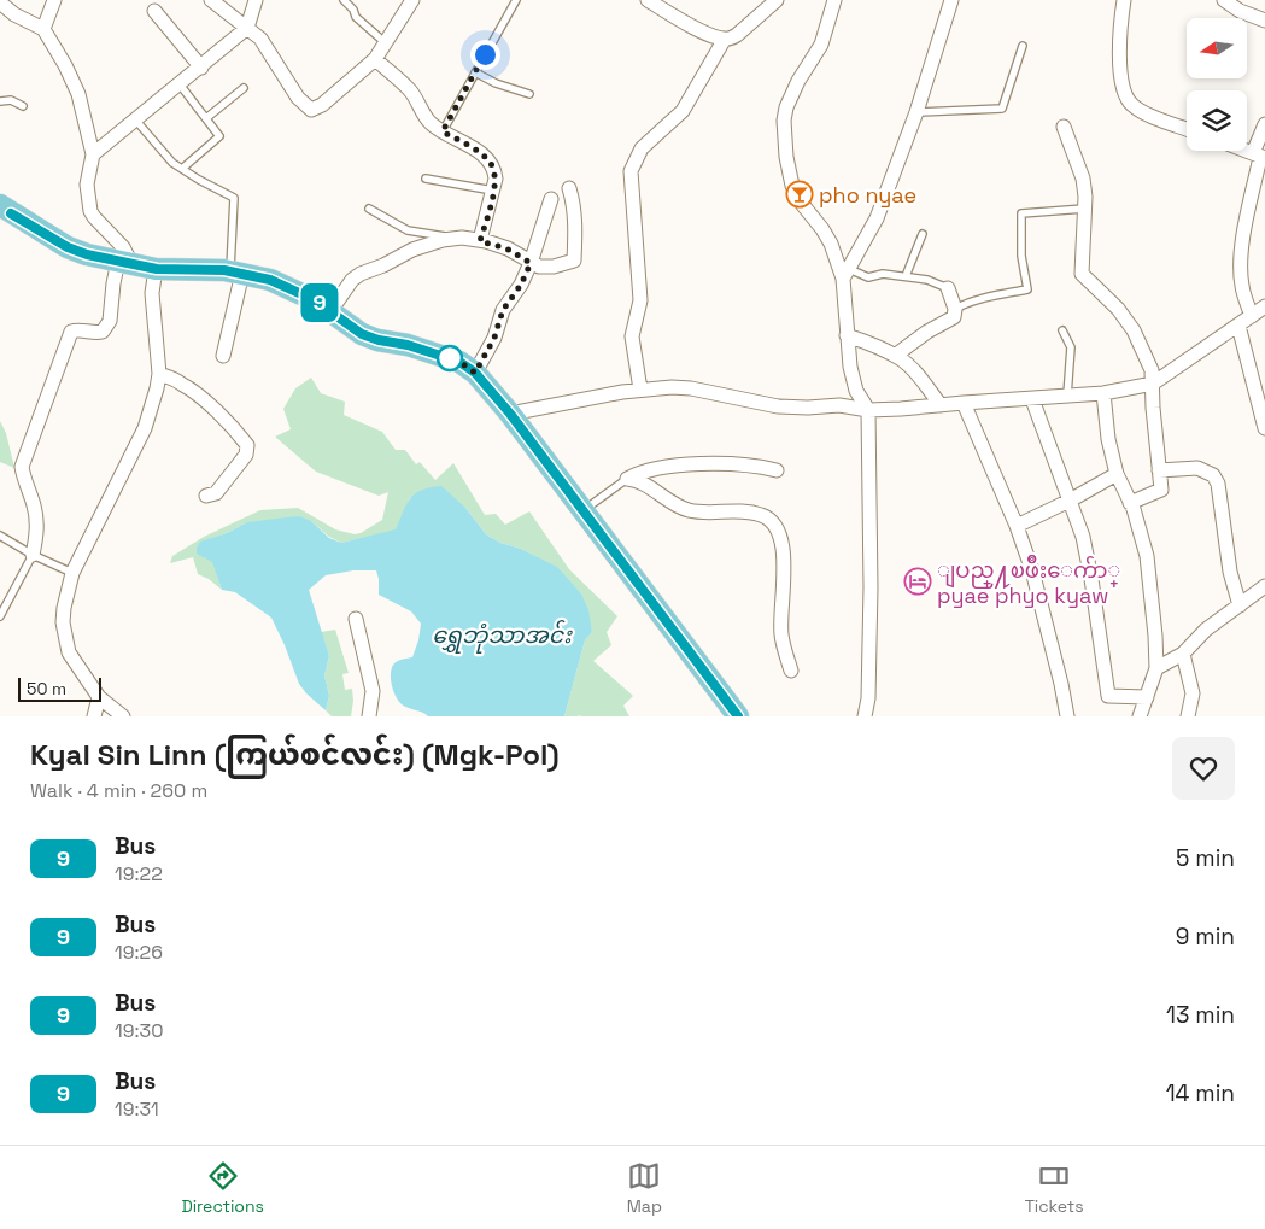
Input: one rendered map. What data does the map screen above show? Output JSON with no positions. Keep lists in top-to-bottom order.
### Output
{
  "water": ["ရွှေဘုံသာအင်း"],
  "places": {
    "bar": ["pho nyae"],
    "hotel": ["ျပည္႔ၿဖိဳးေက်ာ္ pyae phyo kyaw"]
  },
  "lines": ["bus line 9"],
  "scale_bar": "50 m",
  "north": "left",
  "page": {
    "on_map": "9",
    "scale": "50 m",
    "heading": ["Kyal Sin Linn (ကြယ်စင်လင်း) (Mgk-Pol)", "Walk · 4 min · 260 m"],
    "list": [
      {
        "mark": "9",
        "name": "Bus",
        "note": "19:22",
        "value": "5 min"
      },
      {
        "mark": "9",
        "name": "Bus",
        "note": "19:26",
        "value": "9 min"
      },
      {
        "mark": "9",
        "name": "Bus",
        "note": "19:30",
        "value": "13 min"
      },
      {
        "mark": "9",
        "name": "Bus",
        "note": "19:31",
        "value": "14 min"
      }
    ],
    "tabs": ["Directions", "Map", "Tickets"]
  }
}
